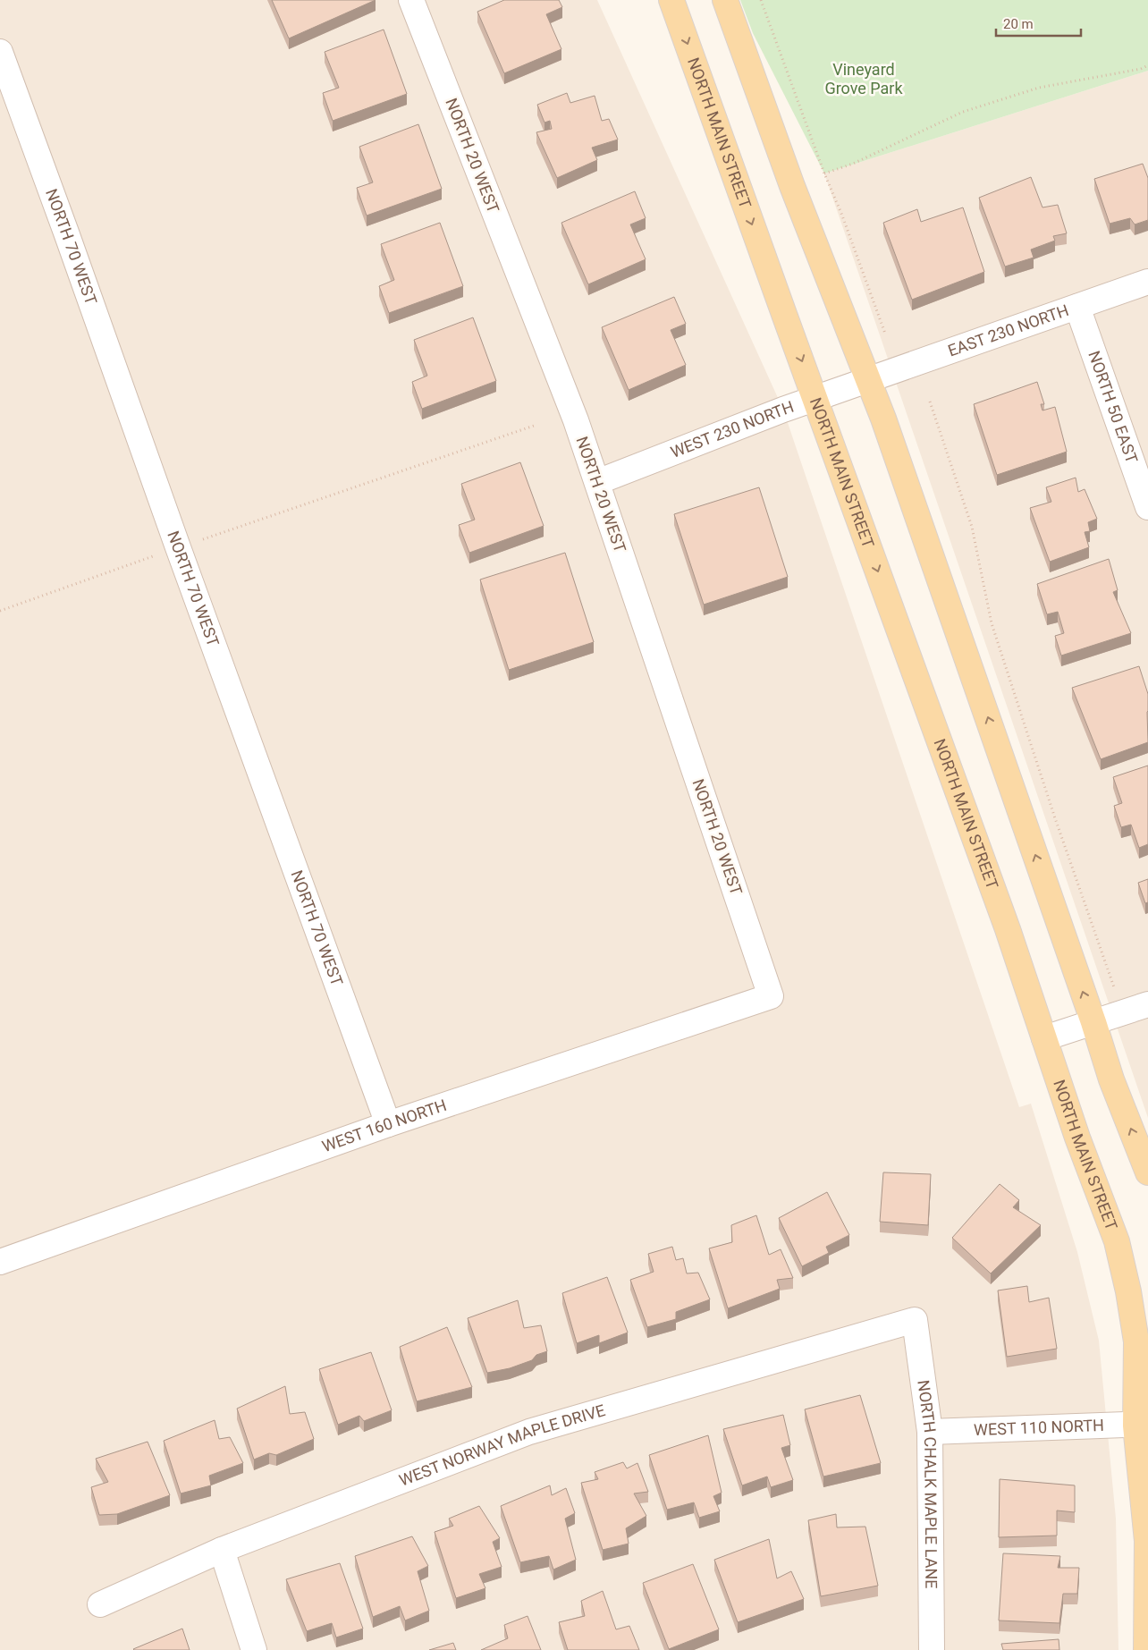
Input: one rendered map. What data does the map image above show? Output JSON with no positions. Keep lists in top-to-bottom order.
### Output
{
  "streets": {
    "main road": ["NORTH MAIN STREET"],
    "street": [
      "NORTH 20 WEST",
      "NORTH 70 WEST",
      "EAST 230 NORTH",
      "NORTH 50 EAST",
      "WEST 230 NORTH",
      "WEST 160 NORTH",
      "WEST 110 NORTH",
      "WEST NORWAY MAPLE DRIVE",
      "NORTH CHALK MAPLE LANE"
    ]
  },
  "crossings": [
    ["NORTH MAIN STREET", "WEST 230 NORTH"],
    ["NORTH MAIN STREET", "WEST 110 NORTH"],
    ["NORTH 20 WEST", "WEST 230 NORTH"],
    ["NORTH 20 WEST", "WEST 160 NORTH"],
    ["NORTH 70 WEST", "WEST 160 NORTH"],
    ["EAST 230 NORTH", "NORTH 50 EAST"],
    ["EAST 230 NORTH", "WEST 230 NORTH"],
    ["WEST 110 NORTH", "NORTH CHALK MAPLE LANE"],
    ["WEST NORWAY MAPLE DRIVE", "NORTH CHALK MAPLE LANE"]
  ],
  "parks": ["Vineyard Grove Park"],
  "scale_bar": "20 m"
}
